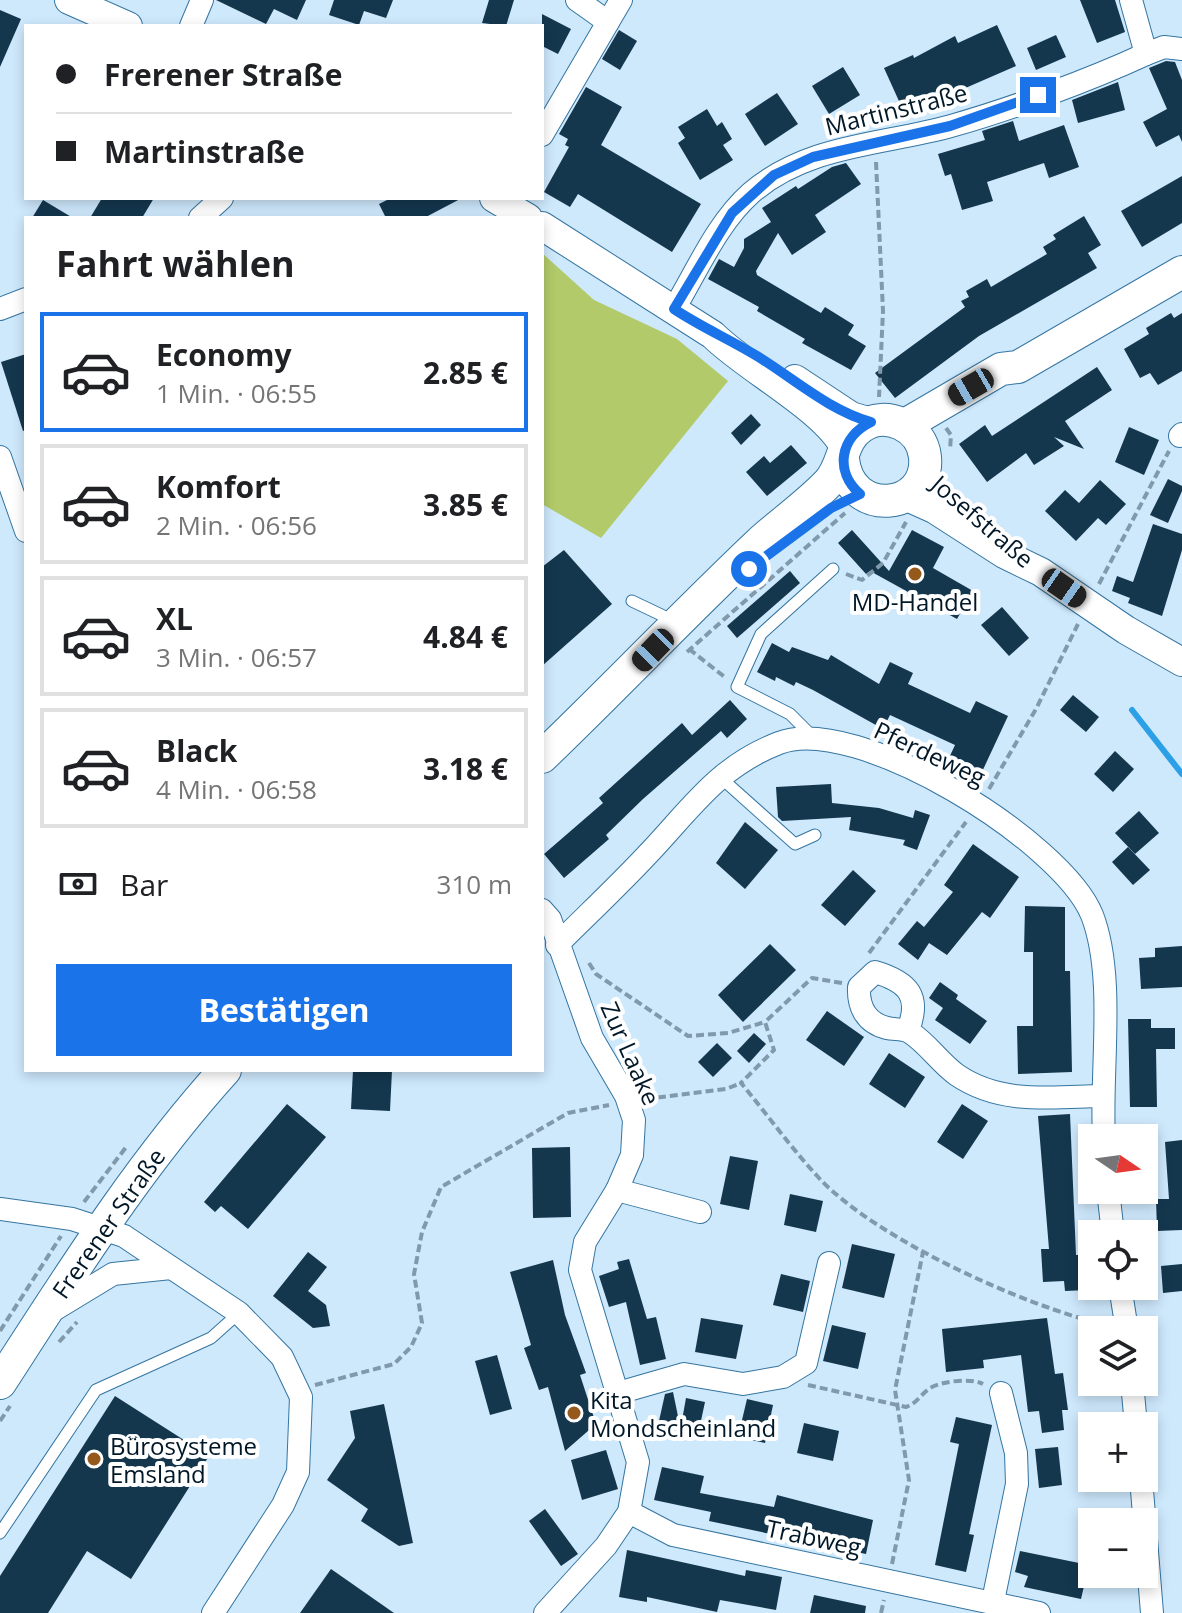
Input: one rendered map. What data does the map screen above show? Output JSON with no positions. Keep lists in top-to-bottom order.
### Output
{
  "streets": {
    "main road": ["Frerener Straße"],
    "street": [
      "Martinstraße",
      "Josefstraße",
      "Pferdeweg",
      "Zur Laake",
      "Trabweg"
    ]
  },
  "crossings": [
    ["Pferdeweg", "Zur Laake"],
    ["Zur Laake", "Trabweg"]
  ],
  "places": ["MD-Handel", "Kita Mondscheinland", "Bürosysteme Emsland"],
  "north": "right",
  "page": {
    "banner": ["Frerener Straße", "Martinstraße"],
    "heading": "Fahrt wählen",
    "list": [
      {
        "name": "Economy",
        "note": "1 Min. · 06:55",
        "value": "2.85 €"
      },
      {
        "name": "Komfort",
        "note": "2 Min. · 06:56",
        "value": "3.85 €"
      },
      {
        "name": "XL",
        "note": "3 Min. · 06:57",
        "value": "4.84 €"
      },
      {
        "name": "Black",
        "note": "4 Min. · 06:58",
        "value": "3.18 €"
      }
    ],
    "pay": ["Bar", "310 m"],
    "buttons": "Bestätigen",
    "map_buttons": ["+", "−"]
  }
}
